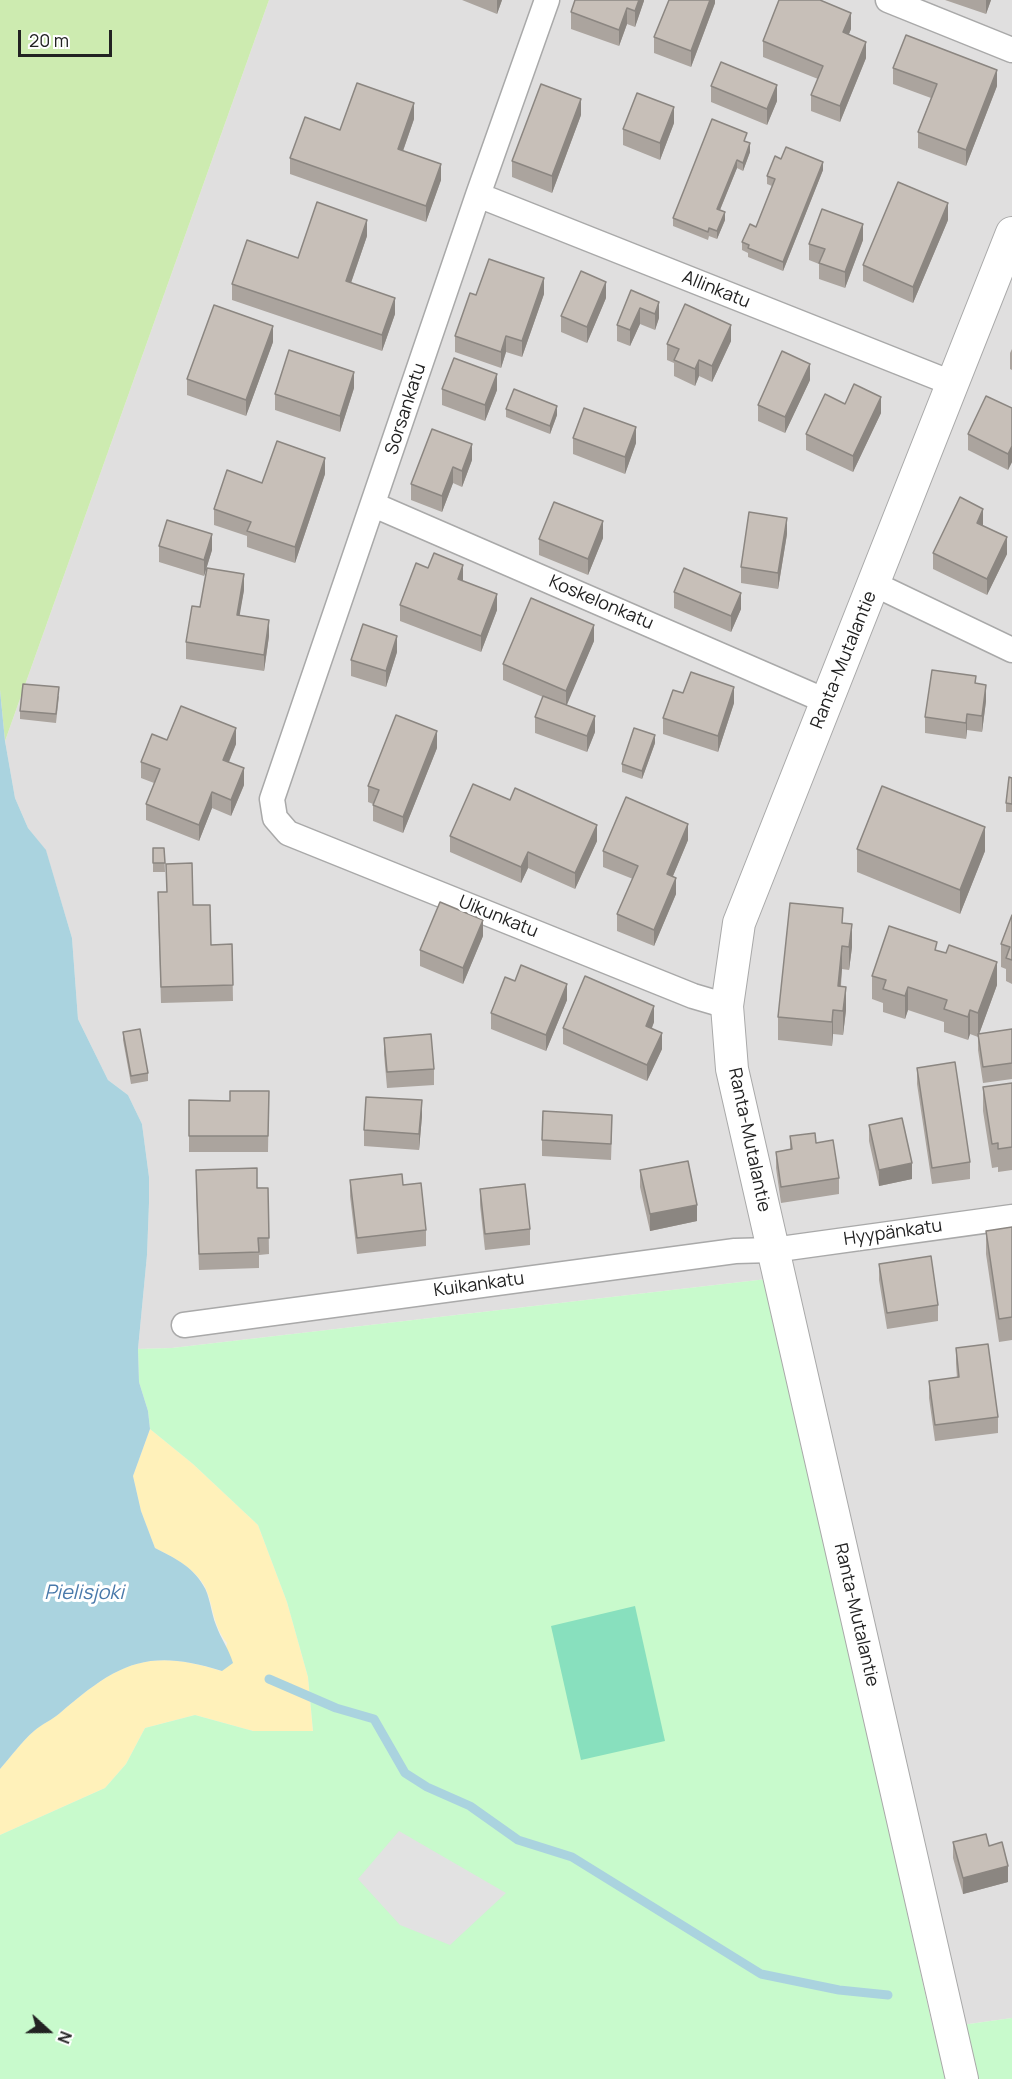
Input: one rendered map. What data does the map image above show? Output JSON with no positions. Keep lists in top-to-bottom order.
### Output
{
  "streets": {
    "street": [
      "Allinkatu",
      "Sorsankatu",
      "Koskelonkatu",
      "Ranta-Mutalantie",
      "Uikunkatu",
      "Hyypänkatu",
      "Kuikankatu"
    ]
  },
  "crossings": [
    ["Allinkatu", "Sorsankatu"],
    ["Allinkatu", "Ranta-Mutalantie"],
    ["Sorsankatu", "Koskelonkatu"],
    ["Sorsankatu", "Uikunkatu"],
    ["Koskelonkatu", "Ranta-Mutalantie"],
    ["Ranta-Mutalantie", "Uikunkatu"],
    ["Ranta-Mutalantie", "Hyypänkatu"],
    ["Ranta-Mutalantie", "Kuikankatu"],
    ["Hyypänkatu", "Kuikankatu"]
  ],
  "water": ["Pielisjoki"],
  "scale_bar": "20 m",
  "north": "right"
}
